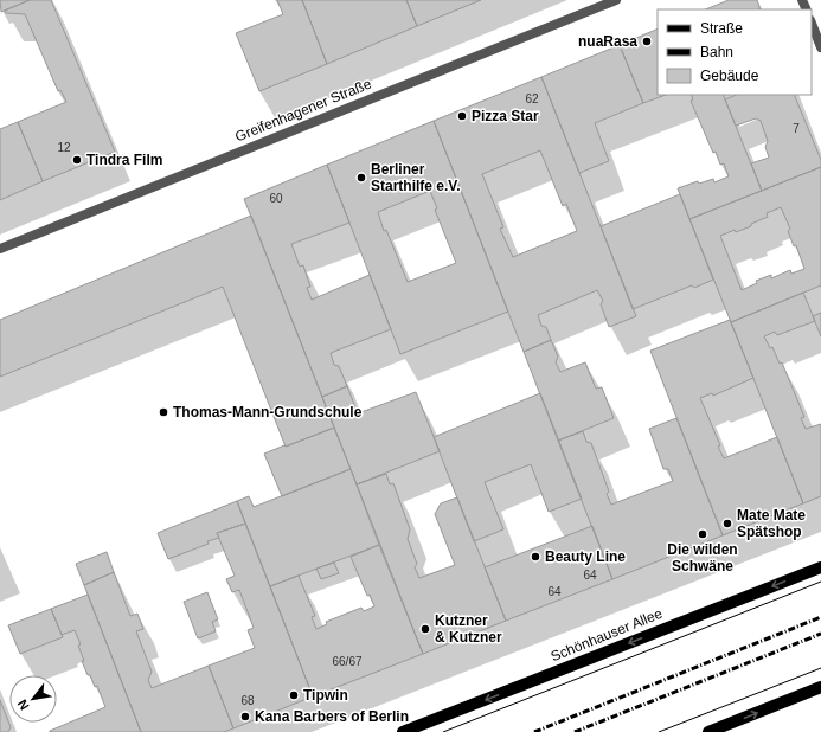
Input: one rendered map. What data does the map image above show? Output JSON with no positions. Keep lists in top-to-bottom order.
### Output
{
  "streets": {
    "main road": ["Schönhauser Allee"],
    "street": ["Greifenhagener Straße"]
  },
  "one_way": ["Schönhauser Allee"],
  "places": [
    "nuaRasa",
    "Pizza Star",
    "Tindra Film",
    "Berliner Starthilfe e.V.",
    "Thomas-Mann-Grundschule",
    "Mate Mate Spätshop",
    "Die wilden Schwäne",
    "Beauty Line",
    "Kutzner & Kutzner",
    "Tipwin",
    "Kana Barbers of Berlin"
  ],
  "house_numbers": [
    "62",
    "7",
    "12",
    "60",
    "64",
    "64",
    "66/67",
    "68"
  ],
  "legend": ["Straße", "Bahn", "Gebäude"],
  "north": "bottom left"
}
